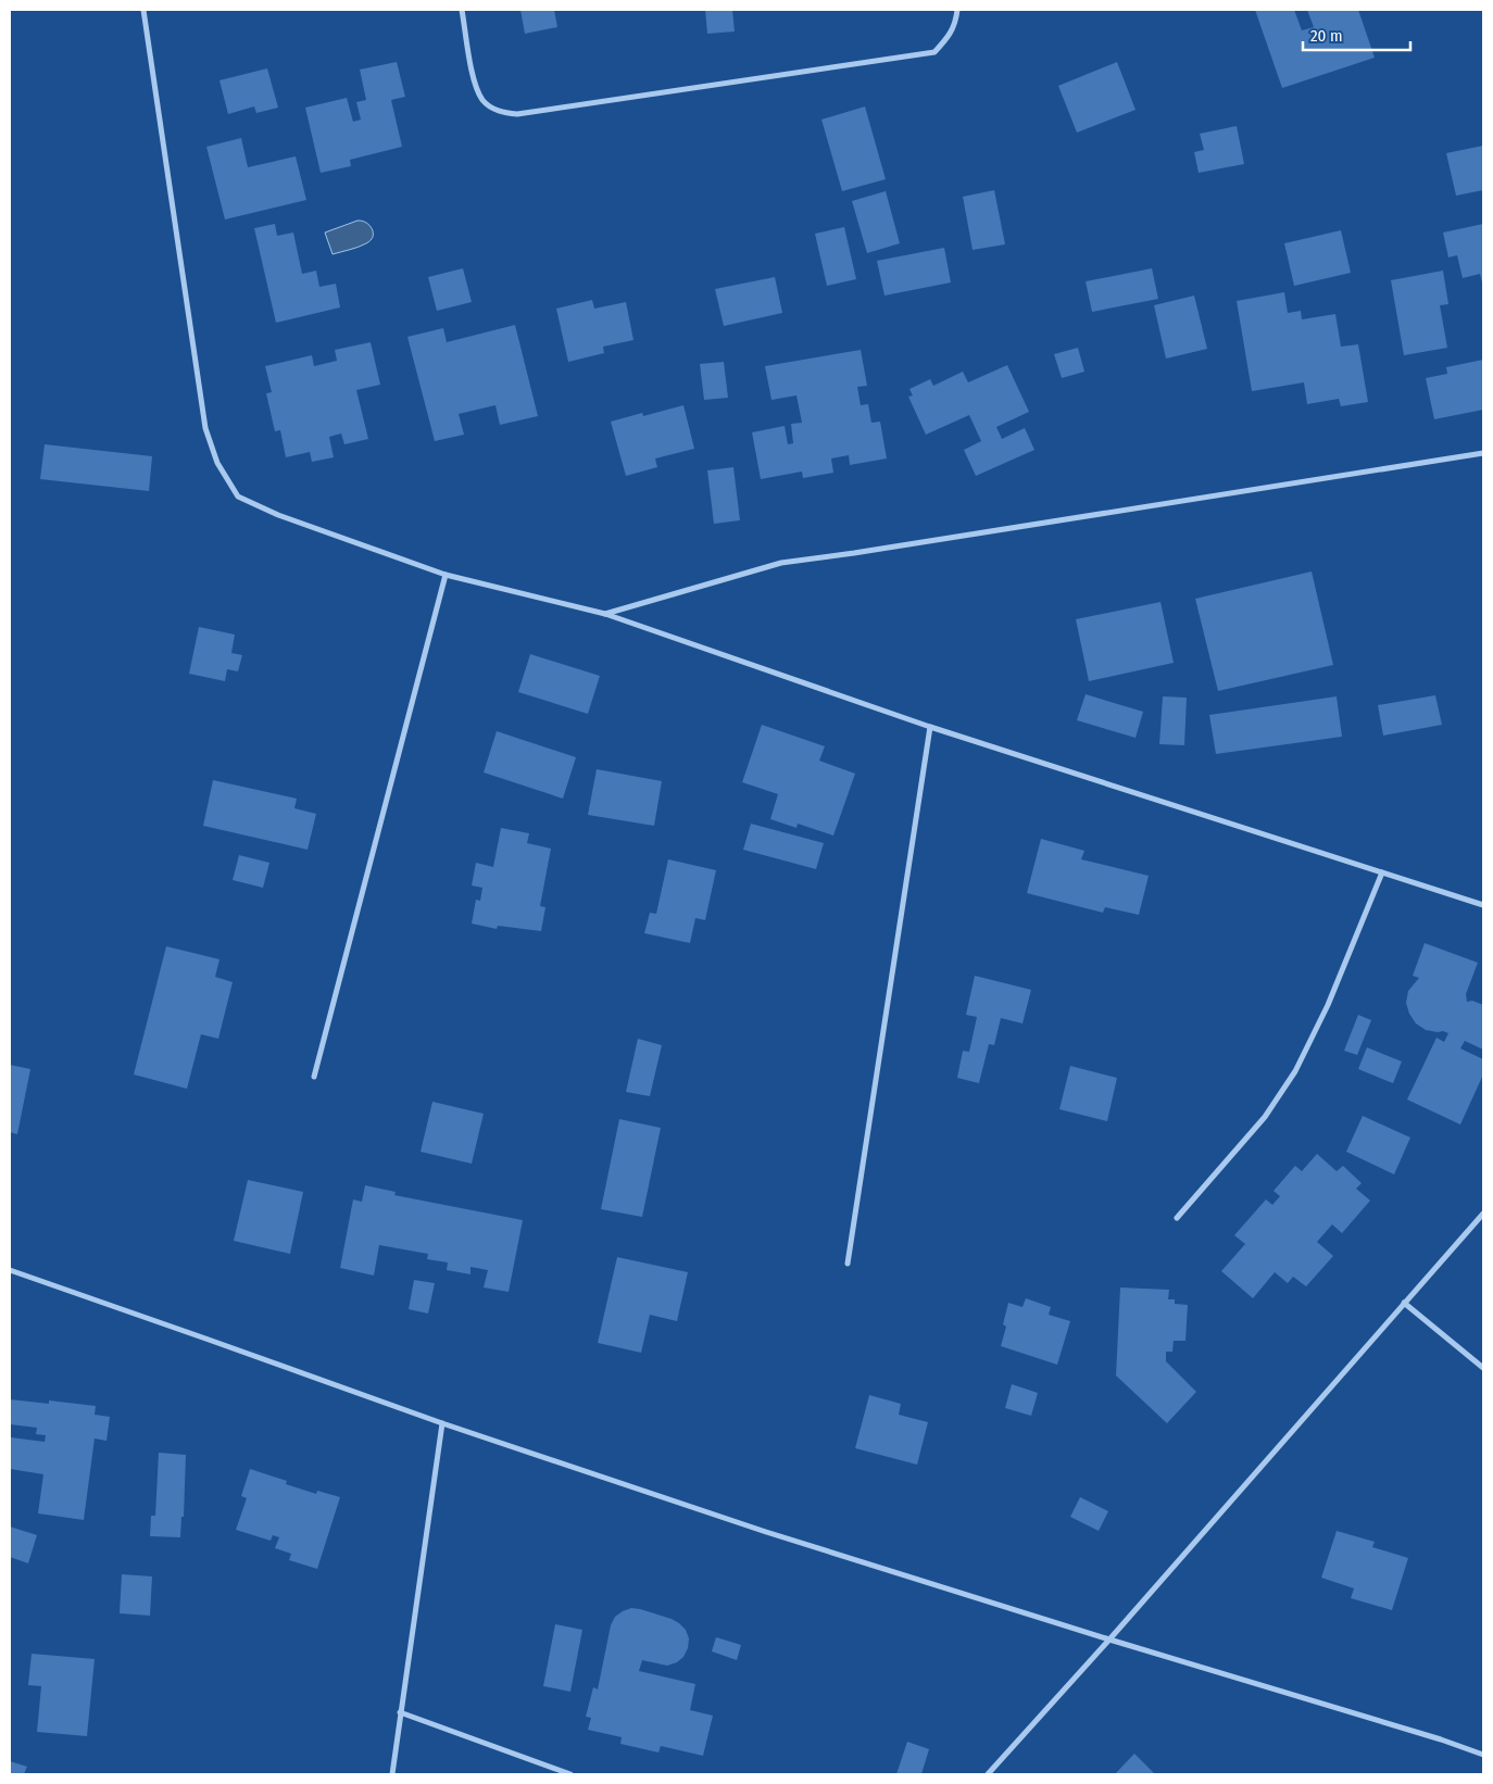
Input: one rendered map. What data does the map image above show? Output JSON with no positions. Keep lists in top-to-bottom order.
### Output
{
  "scale_bar": "20 m"
}
